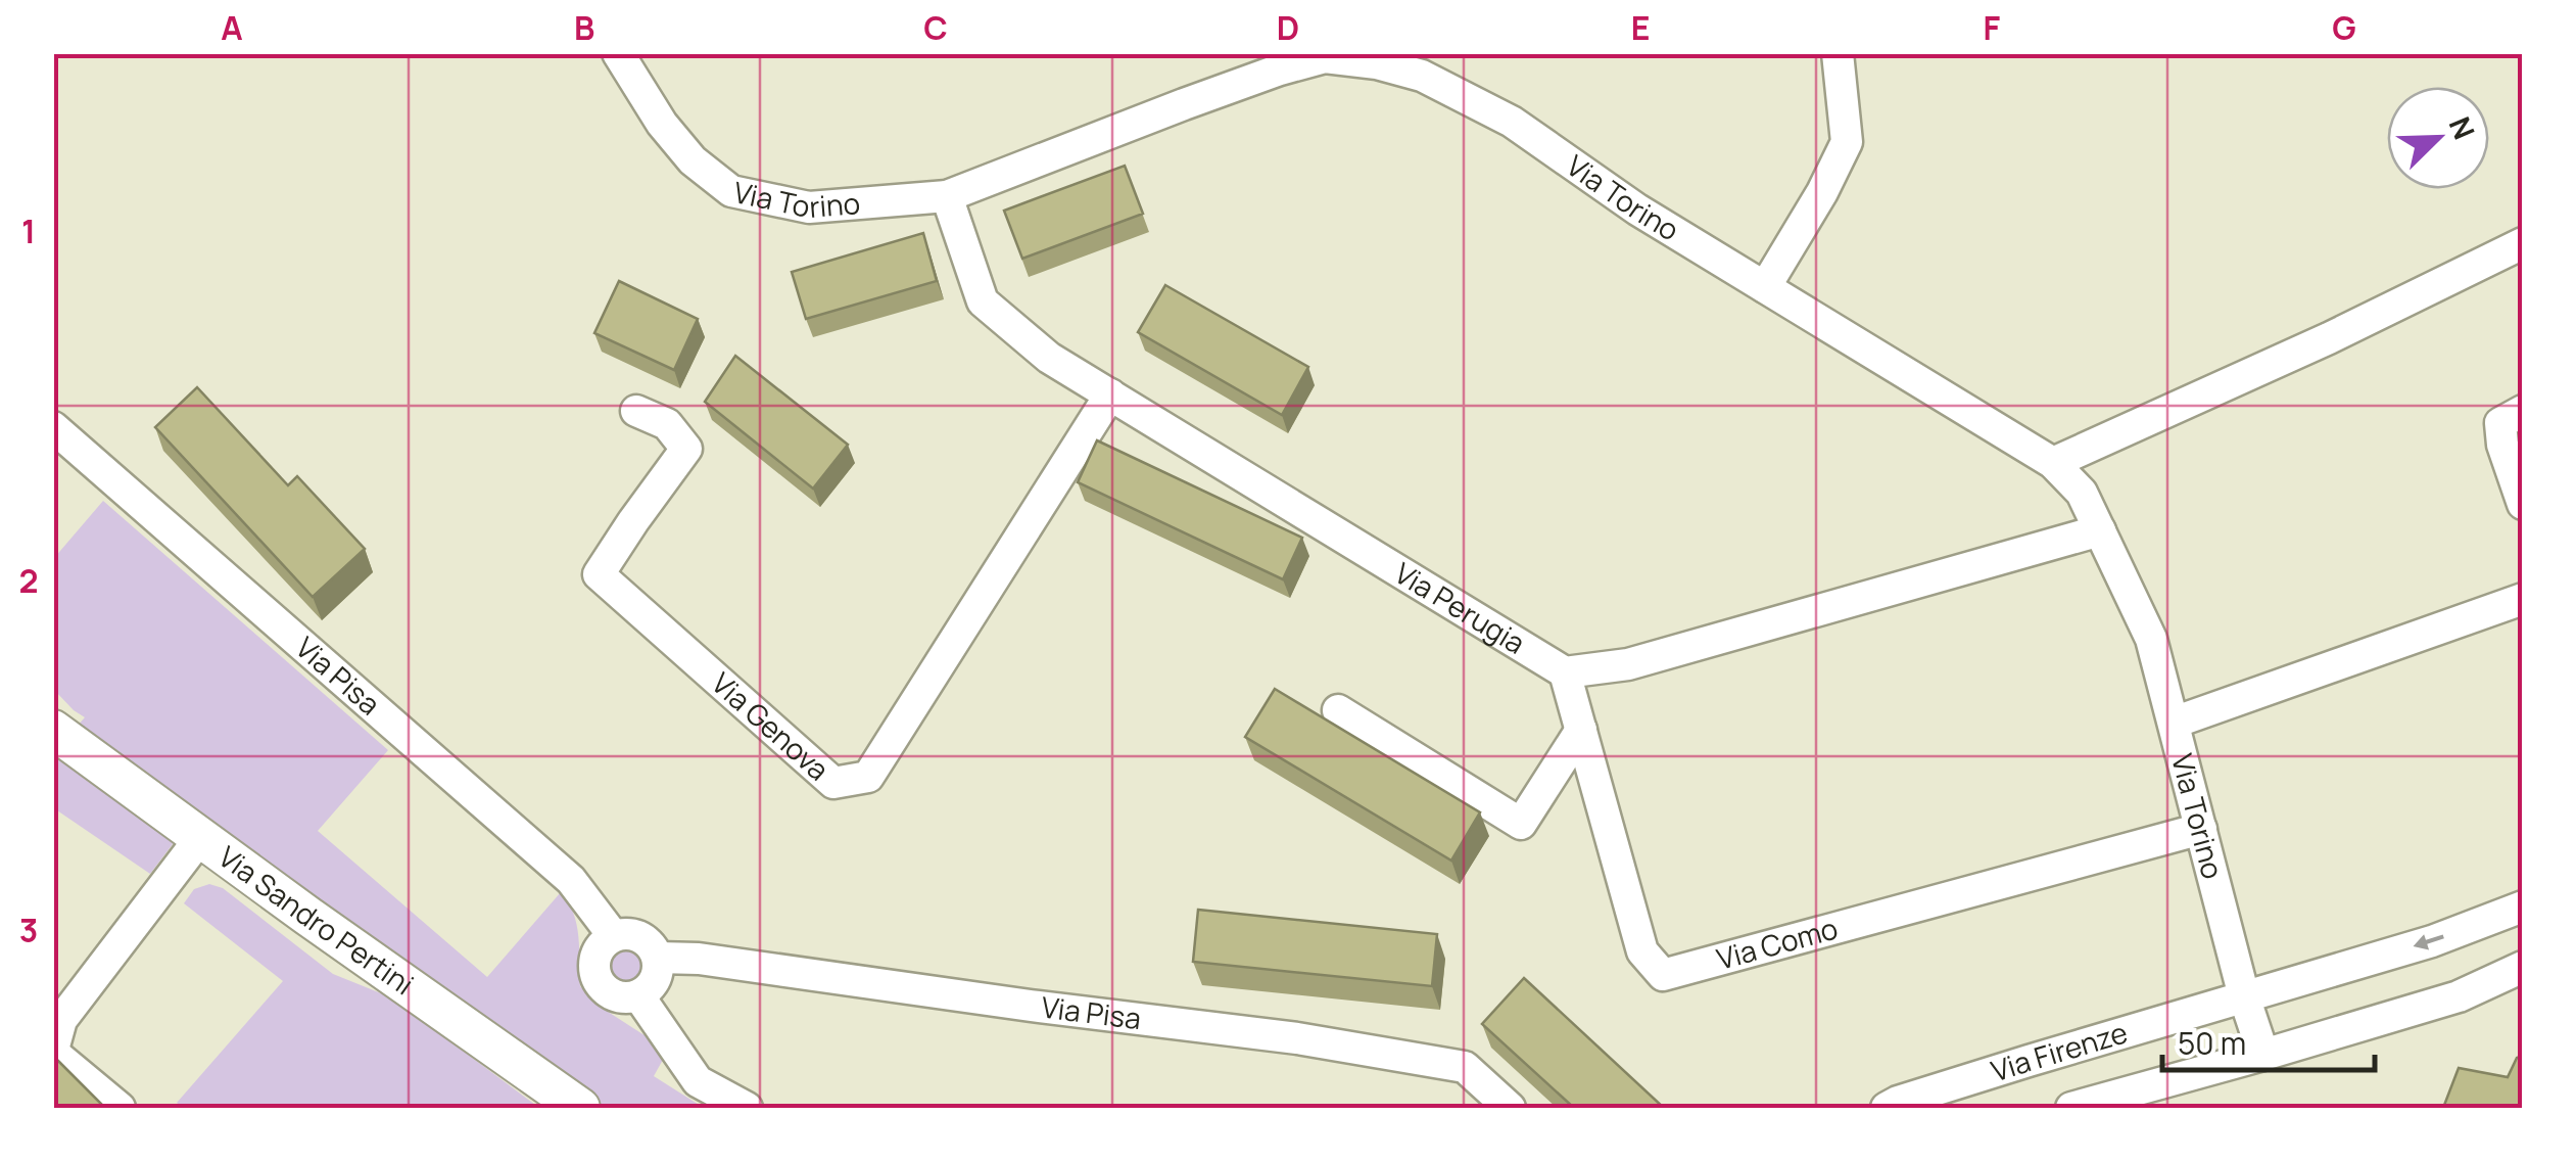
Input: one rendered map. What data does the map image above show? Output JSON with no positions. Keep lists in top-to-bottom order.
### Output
{
  "streets": {
    "main road": ["Via Sandro Pertini"],
    "street": [
      "Via Torino",
      "Via Perugia",
      "Via Pisa",
      "Via Genova",
      "Via Como",
      "Via Firenze"
    ]
  },
  "crossings": [
    ["Via Torino", "Via Perugia"],
    ["Via Torino", "Via Como"],
    ["Via Torino", "Via Firenze"],
    ["Via Perugia", "Via Genova"],
    ["Via Perugia", "Via Como"]
  ],
  "scale_bar": "50 m",
  "north": "top right",
  "grid": {
    "columns": [
      "A",
      "B",
      "C",
      "D",
      "E",
      "F",
      "G"
    ],
    "rows": ["1", "2", "3"]
  }
}
